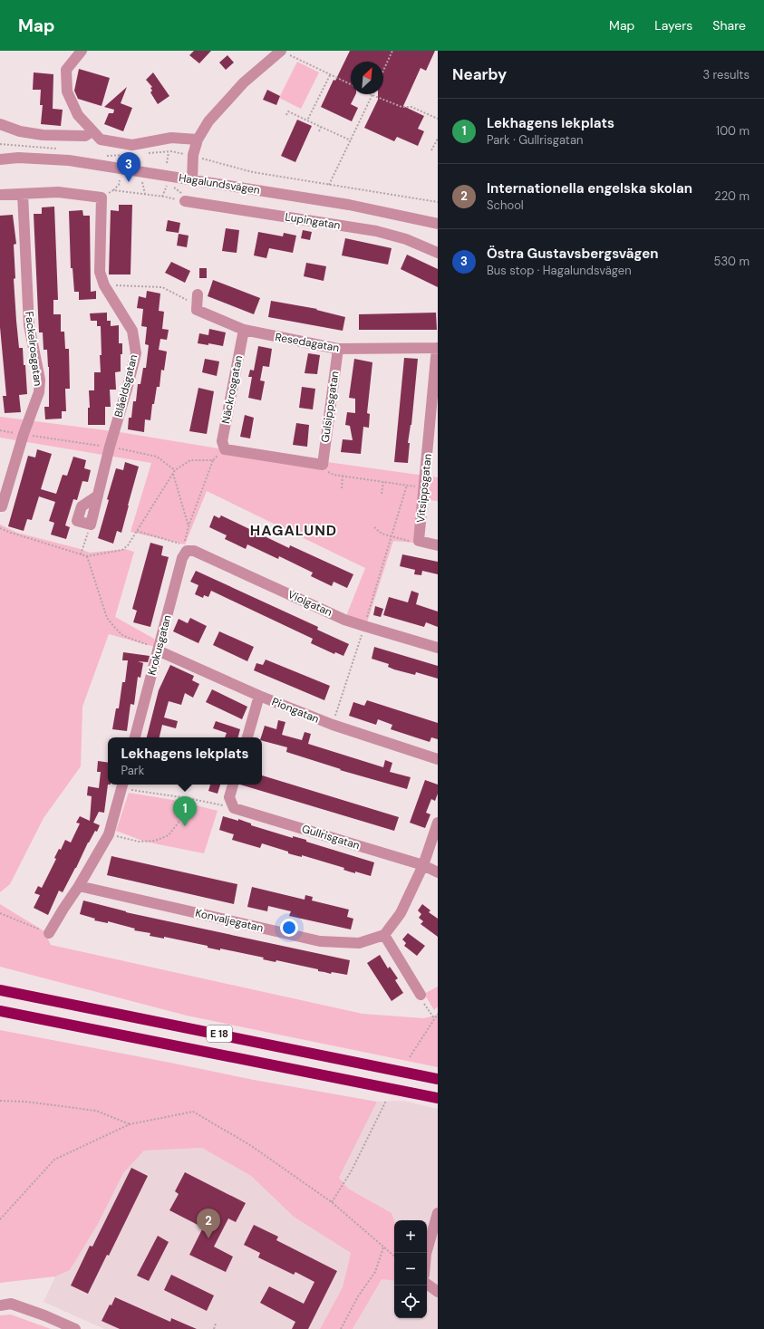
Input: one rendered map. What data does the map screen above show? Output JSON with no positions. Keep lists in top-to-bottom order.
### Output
{
  "streets": {
    "highway": ["E 18"],
    "street": [
      "Hagalundsvägen",
      "Lupingatan",
      "Resedagatan",
      "Fackelrosgatan",
      "Blåeldsgatan",
      "Näckrosgatan",
      "Gulsippsgatan",
      "Vitsippsgatan",
      "Violgatan",
      "Krokusgatan",
      "Piongatan",
      "Gullrisgatan",
      "Konvaljegatan"
    ]
  },
  "crossings": [
    ["Resedagatan", "Näckrosgatan"],
    ["Resedagatan", "Gulsippsgatan"],
    ["Resedagatan", "Vitsippsgatan"],
    ["Violgatan", "Krokusgatan"],
    ["Krokusgatan", "Piongatan"]
  ],
  "districts": ["HAGALUND"],
  "north": "top right",
  "page": {
    "header": "Map",
    "nav": ["Map", "Layers", "Share"],
    "heading": ["Nearby", "3 results"],
    "list": [
      {
        "mark": "1",
        "name": "Lekhagens lekplats",
        "note": "Park · Gullrisgatan",
        "value": "100 m"
      },
      {
        "mark": "2",
        "name": "Internationella engelska skolan",
        "note": "School",
        "value": "220 m"
      },
      {
        "mark": "3",
        "name": "Östra Gustavsbergsvägen",
        "note": "Bus stop · Hagalundsvägen",
        "value": "530 m"
      }
    ],
    "pins": ["3", "1", "2"],
    "popup": ["Lekhagens lekplats", "Park"],
    "map_buttons": ["+", "−"]
  }
}
